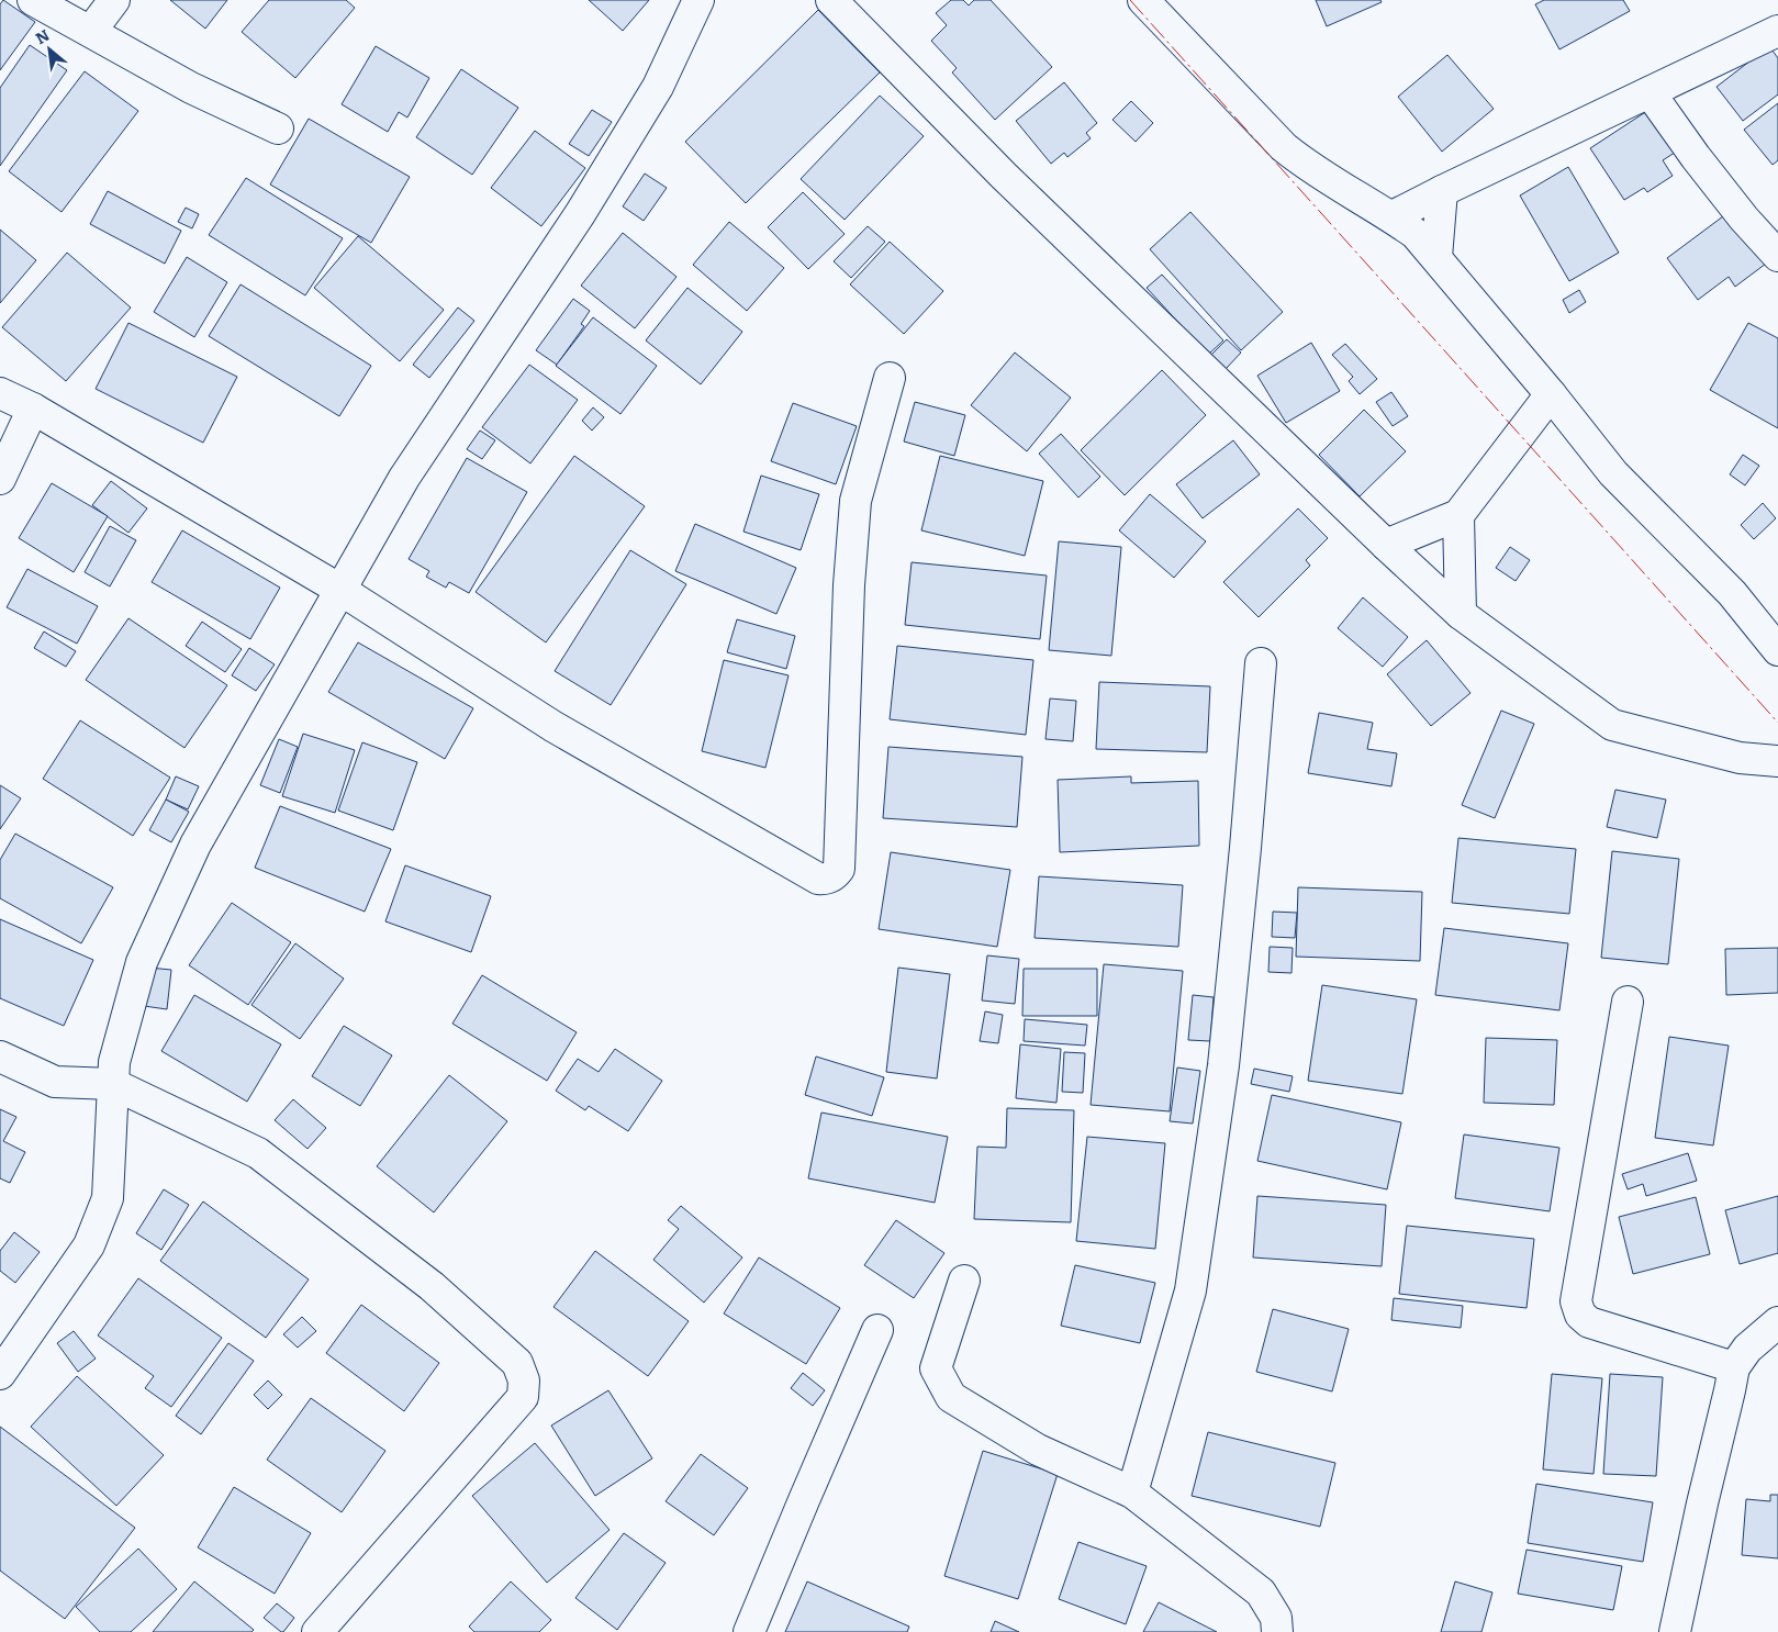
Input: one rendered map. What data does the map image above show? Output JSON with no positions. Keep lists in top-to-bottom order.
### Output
{
  "north": "top left"
}
